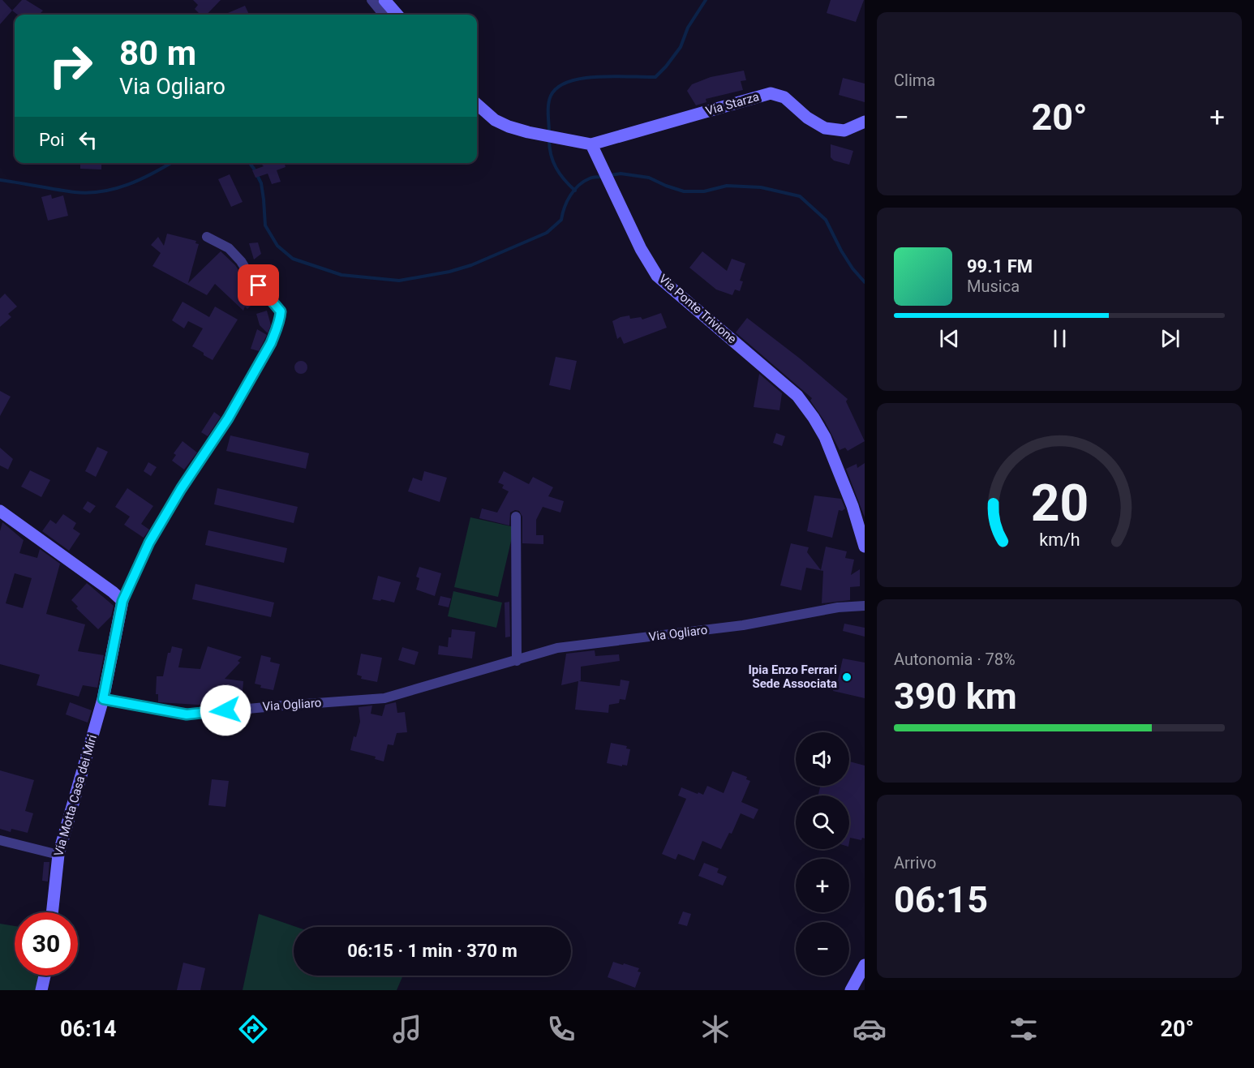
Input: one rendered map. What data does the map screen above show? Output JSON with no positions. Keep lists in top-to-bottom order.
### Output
{
  "streets": {
    "street": [
      "Via Starza",
      "Via Ponte Trivione",
      "Via Ogliaro",
      "Via Motta Casa dei Miri"
    ]
  },
  "crossings": [
    ["Via Starza", "Via Ponte Trivione"],
    ["Via Ogliaro", "Via Motta Casa dei Miri"]
  ],
  "places": ["Ipia Enzo Ferrari Sede Associata"],
  "page": {
    "tile": [
      "Clima",
      ["Autonomia · 78%", "390 km"],
      ["Arrivo", "06:15"]
    ],
    "turn": ["80 m", "Via Ogliaro"],
    "heat": ["−", "20°", "+"],
    "then": "Poi",
    "song": ["99.1 FM", "Musica"],
    "map_buttons": ["+", "−"],
    "limit": "30",
    "trip": "06:15 · 1 min · 370 m",
    "tabs": ["06:14", "20°"],
    "gauge": ["20", "km/h"]
  }
}
